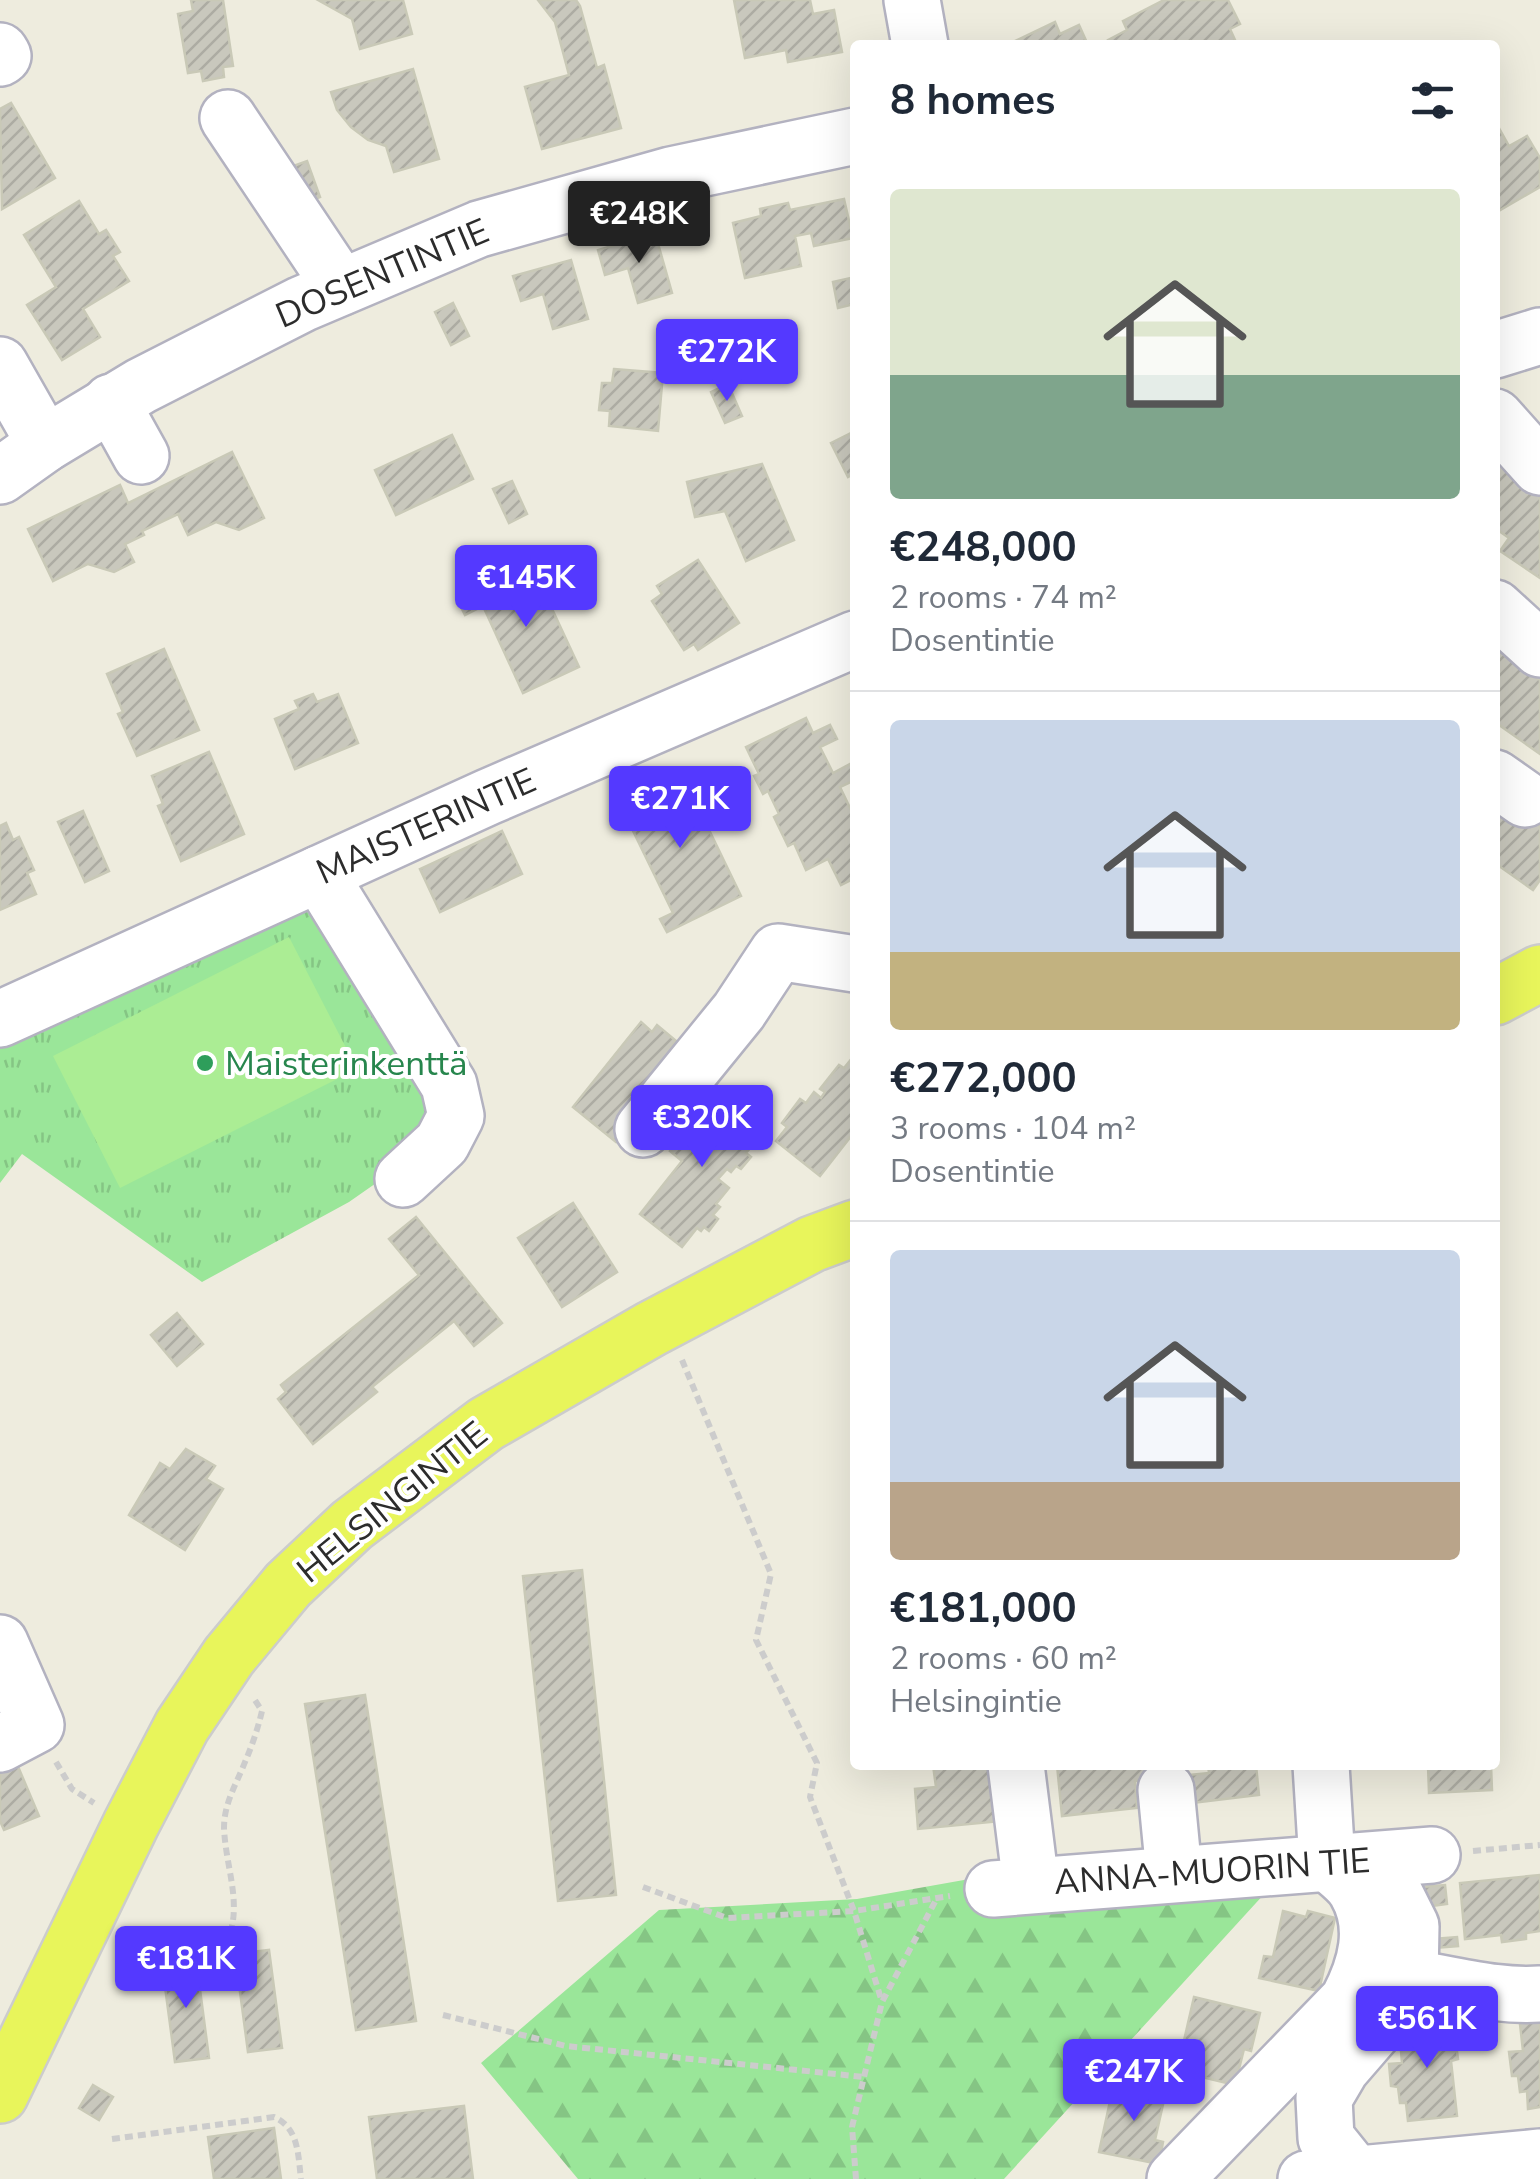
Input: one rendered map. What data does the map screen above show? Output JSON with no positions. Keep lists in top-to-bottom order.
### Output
{
  "streets": {
    "main road": ["HELSINGINTIE"],
    "street": ["DOSENTINTIE", "MAISTERINTIE", "ANNA-MUORIN TIE"]
  },
  "places": ["Maisterinkenttä"],
  "page": {
    "heading": "8 homes",
    "list": [
      {
        "name": "€248,000",
        "note": "2 rooms · 74 m² · Dosentintie"
      },
      {
        "name": "€272,000",
        "note": "3 rooms · 104 m² · Dosentintie"
      },
      {
        "name": "€181,000",
        "note": "2 rooms · 60 m² · Helsingintie"
      }
    ],
    "price": [
      "€248K",
      "€272K",
      "€145K",
      "€271K",
      "€320K",
      "€181K",
      "€561K",
      "€247K"
    ]
  }
}
